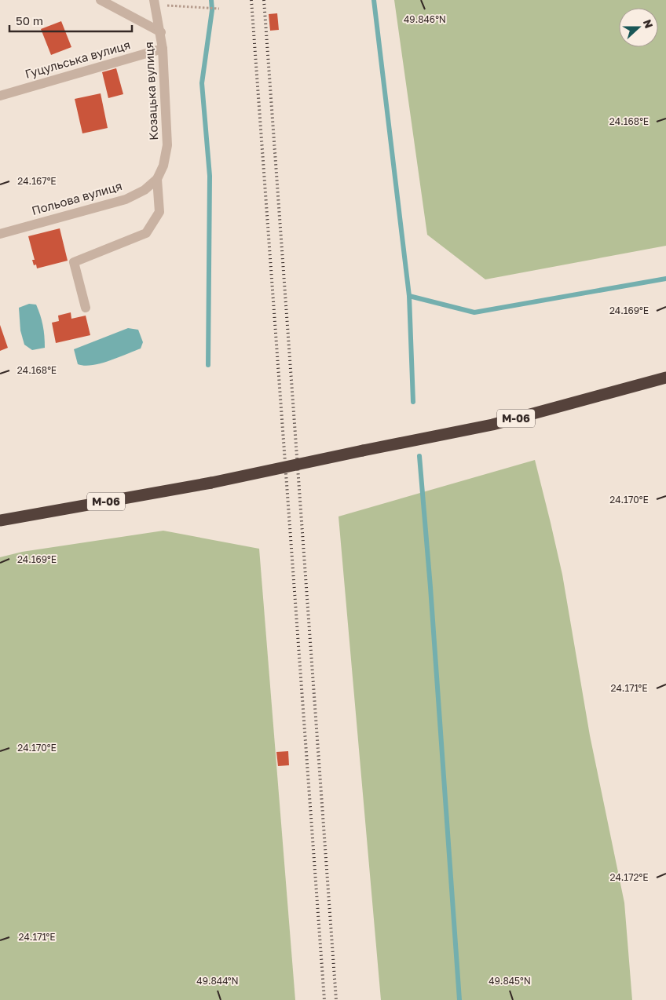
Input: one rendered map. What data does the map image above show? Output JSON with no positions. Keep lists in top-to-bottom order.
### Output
{
  "streets": {
    "highway": ["М-06"],
    "street": ["Гуцульська вулиця", "Козацька вулиця", "Польова вулиця"]
  },
  "crossings": [
    ["Гуцульська вулиця", "Козацька вулиця"],
    ["Козацька вулиця", "Польова вулиця"]
  ],
  "scale_bar": "50 m",
  "north": "right",
  "coordinates": [
    "49.846°N",
    "24.168°E",
    "24.167°E",
    "24.169°E",
    "24.170°E",
    "24.171°E",
    "24.172°E",
    "49.844°N",
    "49.845°N"
  ]
}
